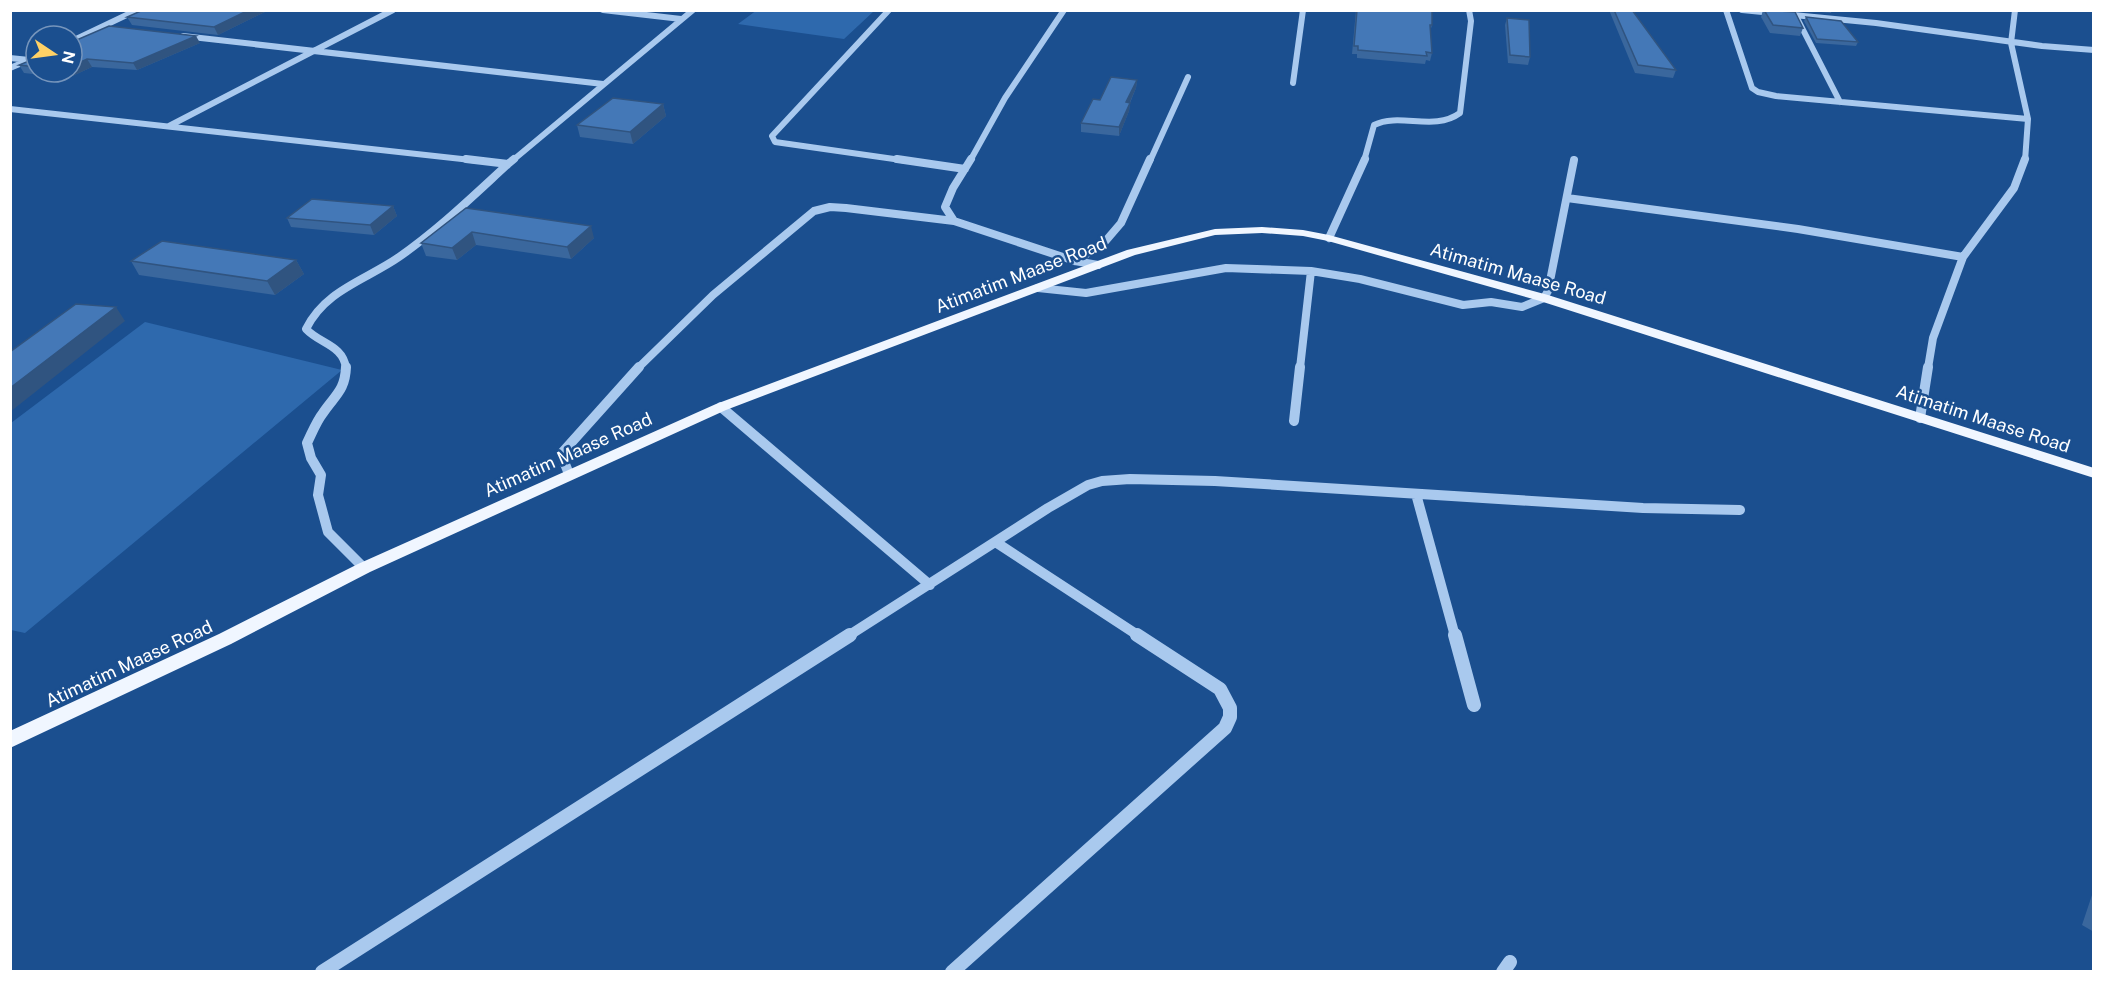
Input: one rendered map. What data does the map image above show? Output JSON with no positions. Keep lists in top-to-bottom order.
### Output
{
  "streets": {
    "main road": ["Atimatim Maase Road"]
  },
  "north": "right"
}
